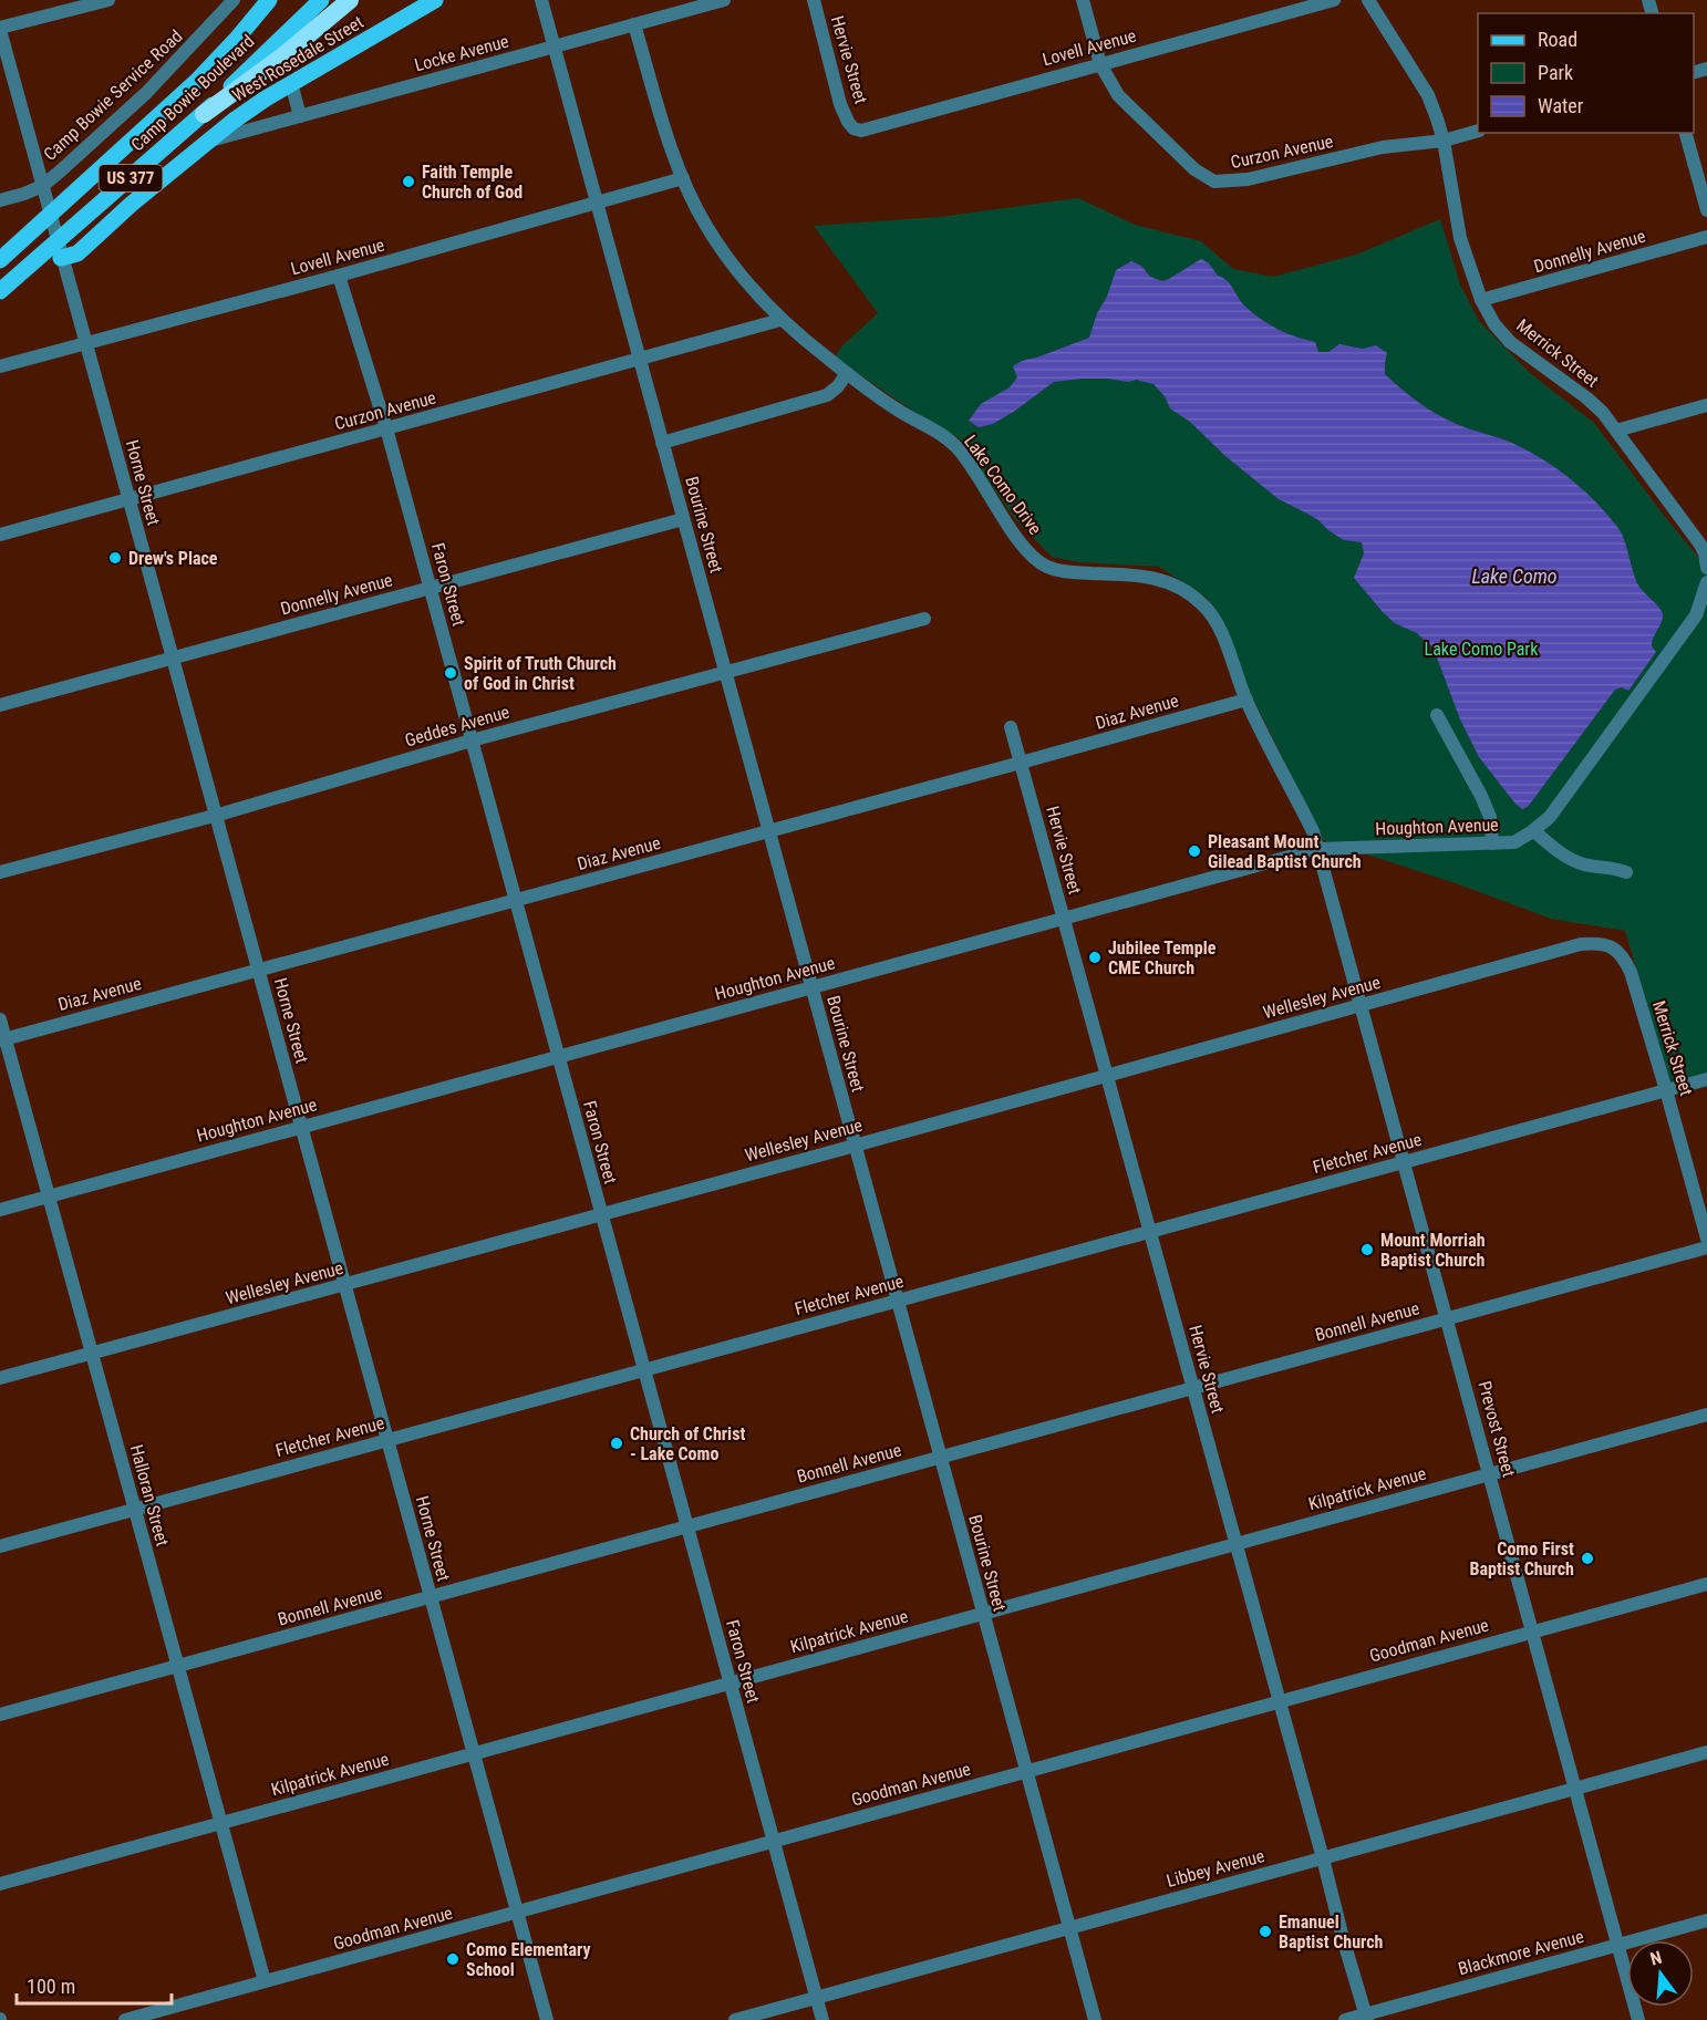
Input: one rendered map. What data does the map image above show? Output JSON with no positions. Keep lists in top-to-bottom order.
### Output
{
  "streets": {
    "highway": ["US 377"],
    "main road": ["West Rosedale Street", "Camp Bowie Boulevard"],
    "street": [
      "Lovell Avenue",
      "Locke Avenue",
      "Hervie Street",
      "Camp Bowie Service Road",
      "Curzon Avenue",
      "Donnelly Avenue",
      "Merrick Street",
      "Horne Street",
      "Lake Como Drive",
      "Bourine Street",
      "Faron Street",
      "Diaz Avenue",
      "Geddes Avenue",
      "Houghton Avenue",
      "Wellesley Avenue",
      "Fletcher Avenue",
      "Bonnell Avenue",
      "Prevost Street",
      "Kilpatrick Avenue",
      "Halloran Street",
      "Goodman Avenue",
      "Libbey Avenue",
      "Blackmore Avenue"
    ]
  },
  "crossings": [
    ["Lovell Avenue", "Hervie Street"],
    ["Lovell Avenue", "Curzon Avenue"],
    ["Lovell Avenue", "Horne Street"],
    ["Lovell Avenue", "Lake Como Drive"],
    ["Lovell Avenue", "Bourine Street"],
    ["Lovell Avenue", "Faron Street"],
    ["Locke Avenue", "West Rosedale Street"],
    ["Locke Avenue", "Lake Como Drive"],
    ["Locke Avenue", "Bourine Street"],
    ["West Rosedale Street", "Camp Bowie Boulevard"],
    ["West Rosedale Street", "Horne Street"],
    ["Hervie Street", "Diaz Avenue"],
    ["Hervie Street", "Houghton Avenue"],
    ["Hervie Street", "Wellesley Avenue"],
    ["Hervie Street", "Fletcher Avenue"],
    ["Hervie Street", "Bonnell Avenue"],
    ["Hervie Street", "Kilpatrick Avenue"],
    ["Hervie Street", "Goodman Avenue"],
    ["Hervie Street", "Libbey Avenue"],
    ["Hervie Street", "Blackmore Avenue"],
    ["Camp Bowie Boulevard", "US 377"],
    ["Camp Bowie Boulevard", "Horne Street"],
    ["Camp Bowie Service Road", "Horne Street"],
    ["Curzon Avenue", "Merrick Street"],
    ["Curzon Avenue", "Horne Street"],
    ["Curzon Avenue", "Lake Como Drive"],
    ["Curzon Avenue", "Bourine Street"],
    ["Curzon Avenue", "Faron Street"],
    ["Donnelly Avenue", "Merrick Street"],
    ["Donnelly Avenue", "Horne Street"],
    ["Donnelly Avenue", "Bourine Street"],
    ["Donnelly Avenue", "Faron Street"],
    ["Merrick Street", "Wellesley Avenue"],
    ["Merrick Street", "Fletcher Avenue"],
    ["Horne Street", "Diaz Avenue"],
    ["Horne Street", "Geddes Avenue"],
    ["Horne Street", "Houghton Avenue"],
    ["Horne Street", "Wellesley Avenue"],
    ["Horne Street", "Fletcher Avenue"],
    ["Horne Street", "Bonnell Avenue"],
    ["Horne Street", "Kilpatrick Avenue"],
    ["Horne Street", "Goodman Avenue"],
    ["Lake Como Drive", "Diaz Avenue"],
    ["Lake Como Drive", "Houghton Avenue"],
    ["Lake Como Drive", "Prevost Street"],
    ["Bourine Street", "Diaz Avenue"],
    ["Bourine Street", "Geddes Avenue"],
    ["Bourine Street", "Houghton Avenue"],
    ["Bourine Street", "Wellesley Avenue"],
    ["Bourine Street", "Fletcher Avenue"],
    ["Bourine Street", "Bonnell Avenue"],
    ["Bourine Street", "Kilpatrick Avenue"],
    ["Bourine Street", "Goodman Avenue"],
    ["Bourine Street", "Libbey Avenue"],
    ["Faron Street", "Diaz Avenue"],
    ["Faron Street", "Geddes Avenue"],
    ["Faron Street", "Houghton Avenue"],
    ["Faron Street", "Wellesley Avenue"],
    ["Faron Street", "Fletcher Avenue"],
    ["Faron Street", "Bonnell Avenue"],
    ["Faron Street", "Kilpatrick Avenue"],
    ["Faron Street", "Goodman Avenue"],
    ["Faron Street", "Libbey Avenue"],
    ["Diaz Avenue", "Halloran Street"],
    ["Houghton Avenue", "Prevost Street"],
    ["Houghton Avenue", "Halloran Street"],
    ["Wellesley Avenue", "Prevost Street"],
    ["Wellesley Avenue", "Halloran Street"],
    ["Fletcher Avenue", "Prevost Street"],
    ["Fletcher Avenue", "Halloran Street"],
    ["Bonnell Avenue", "Prevost Street"],
    ["Bonnell Avenue", "Halloran Street"],
    ["Prevost Street", "Kilpatrick Avenue"],
    ["Prevost Street", "Goodman Avenue"],
    ["Prevost Street", "Libbey Avenue"],
    ["Prevost Street", "Blackmore Avenue"],
    ["Kilpatrick Avenue", "Halloran Street"],
    ["Halloran Street", "Goodman Avenue"]
  ],
  "water": ["Lake Como"],
  "parks": ["Lake Como Park"],
  "places": [
    "Faith Temple Church of God",
    "Drew's Place",
    "Spirit of Truth Church of God in Christ",
    "Pleasant Mount Gilead Baptist Church",
    "Jubilee Temple CME Church",
    "Mount Morriah Baptist Church",
    "Church of Christ - Lake Como",
    "Como First Baptist Church",
    "Emanuel Baptist Church",
    "Como Elementary School"
  ],
  "legend": ["Road", "Park", "Water"],
  "scale_bar": "100 m",
  "north": "top"
}
